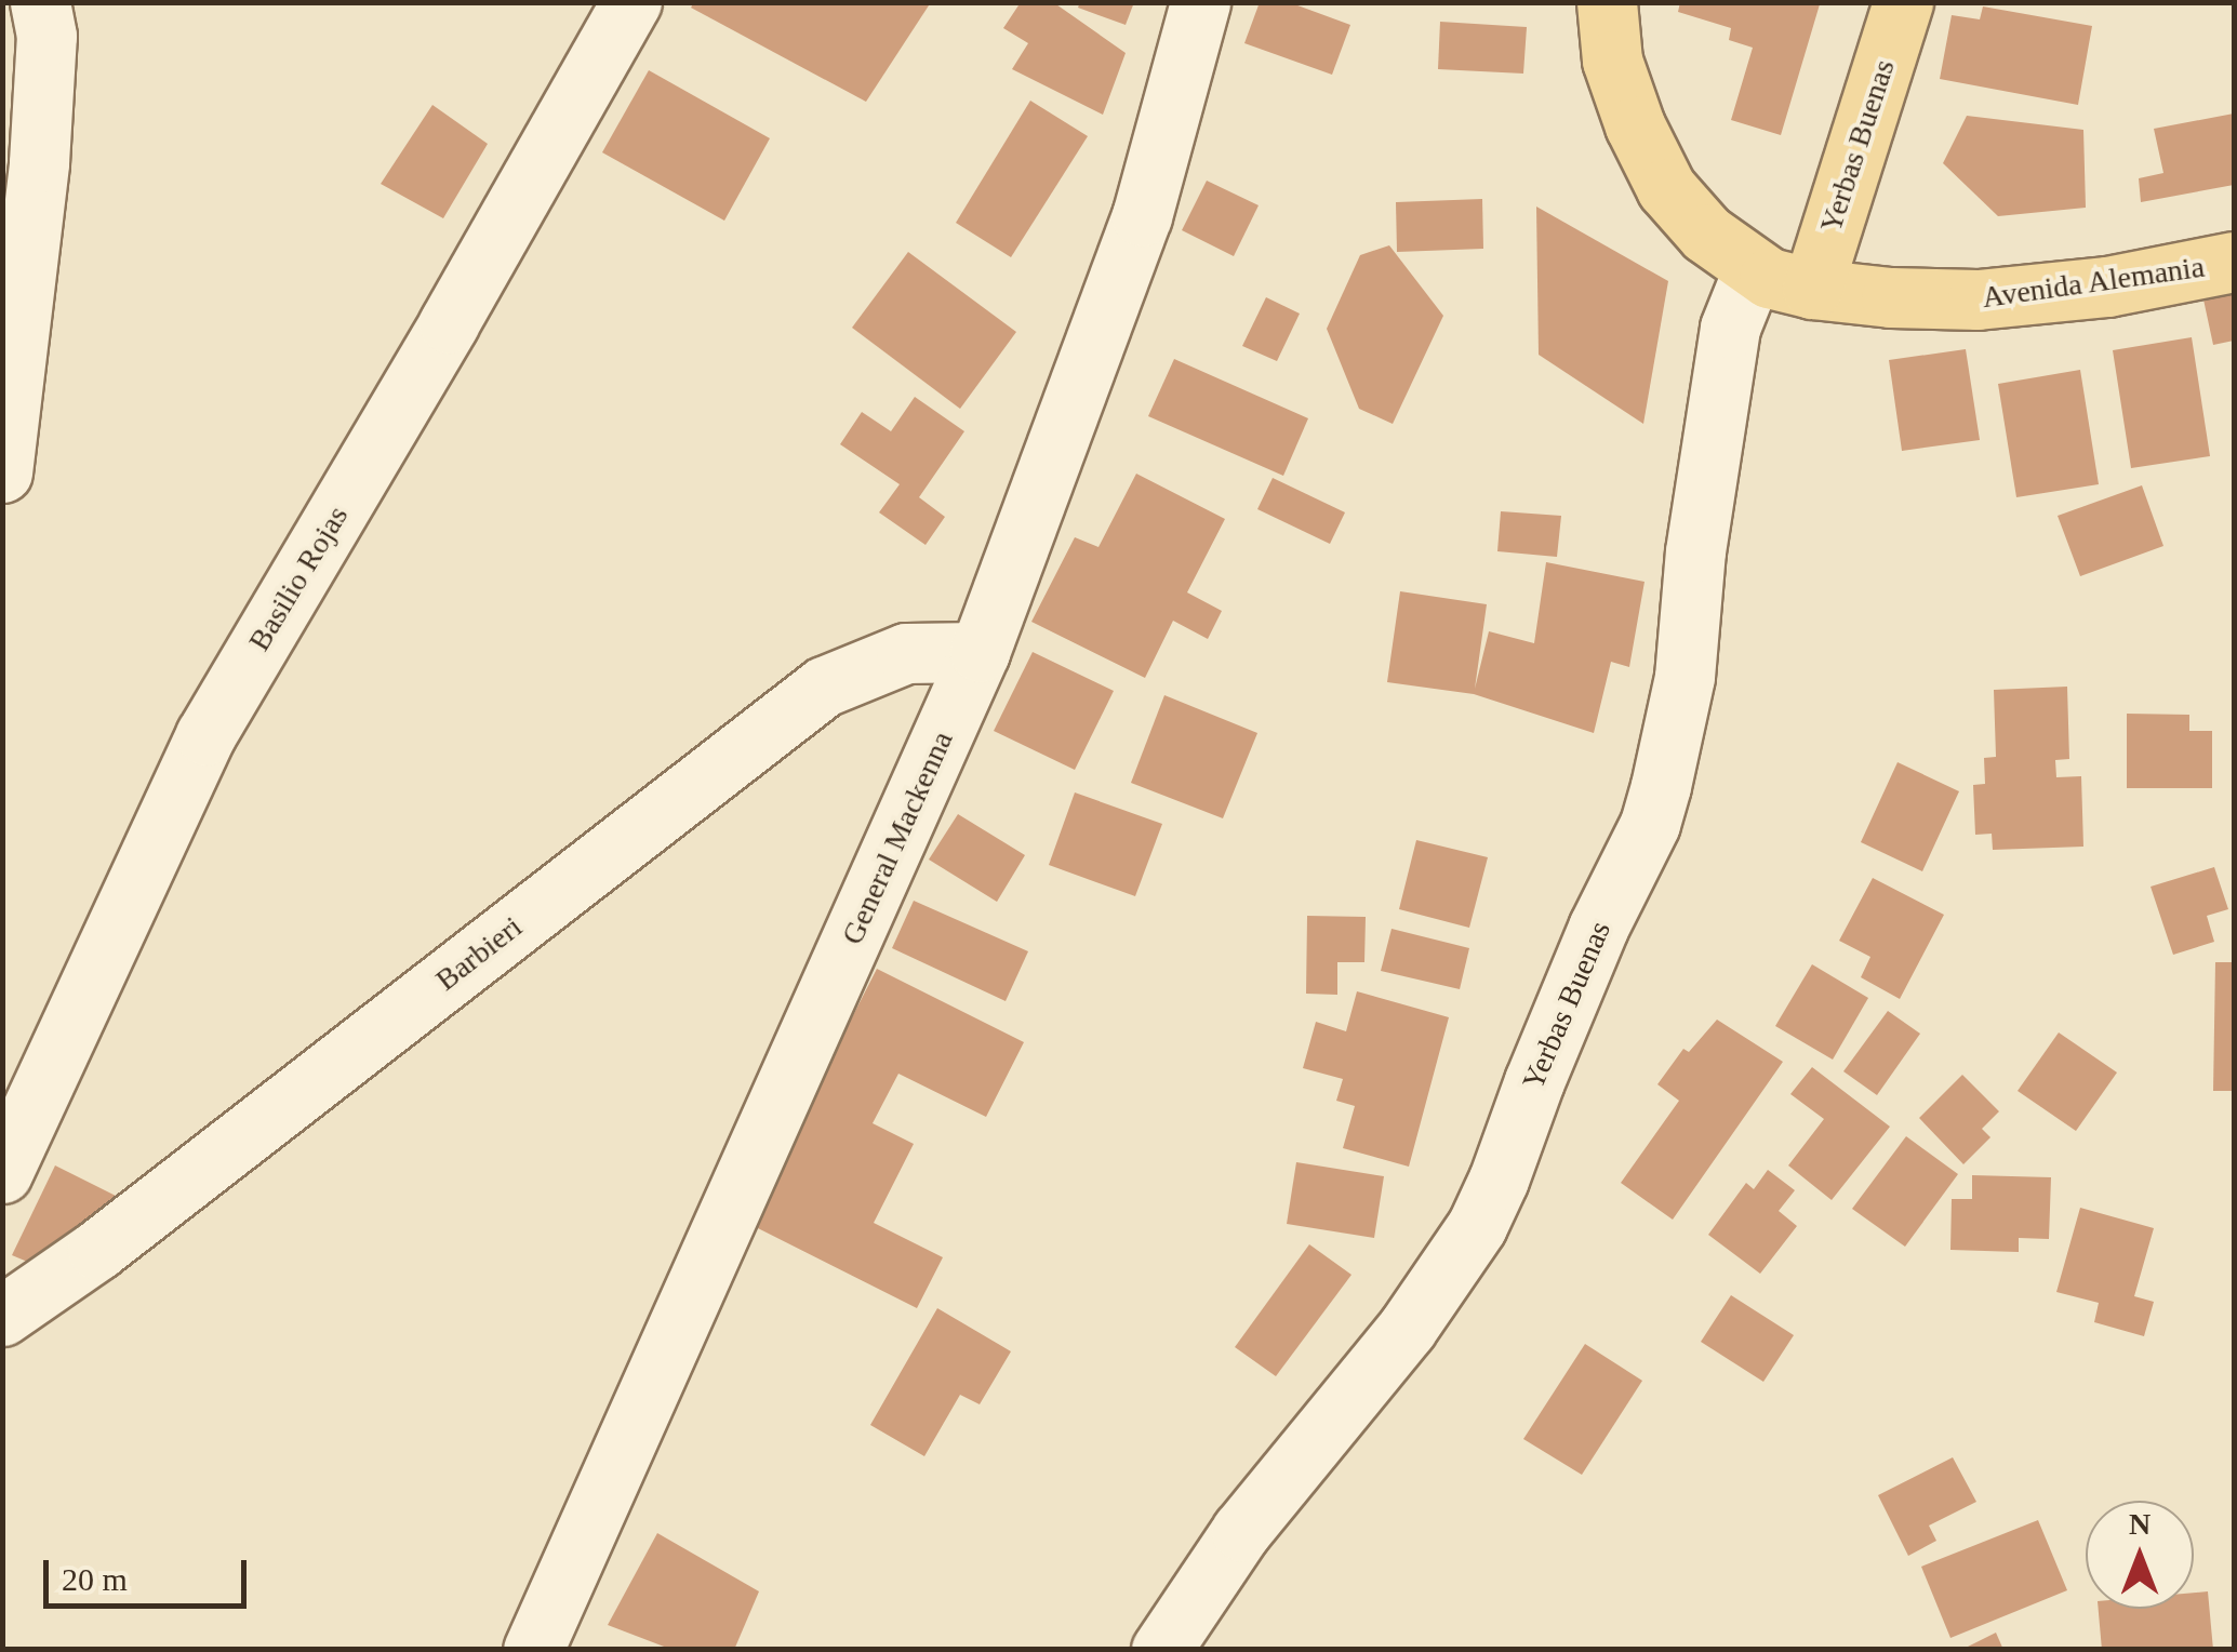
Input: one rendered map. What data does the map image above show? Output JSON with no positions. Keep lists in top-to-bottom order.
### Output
{
  "streets": {
    "main road": ["Yerbas Buenas", "Avenida Alemania"],
    "street": ["Basilio Rojas", "General Mackenna", "Barbieri"]
  },
  "crossings": [
    ["Yerbas Buenas", "Avenida Alemania"],
    ["General Mackenna", "Barbieri"]
  ],
  "scale_bar": "20 m",
  "north": "top"
}
